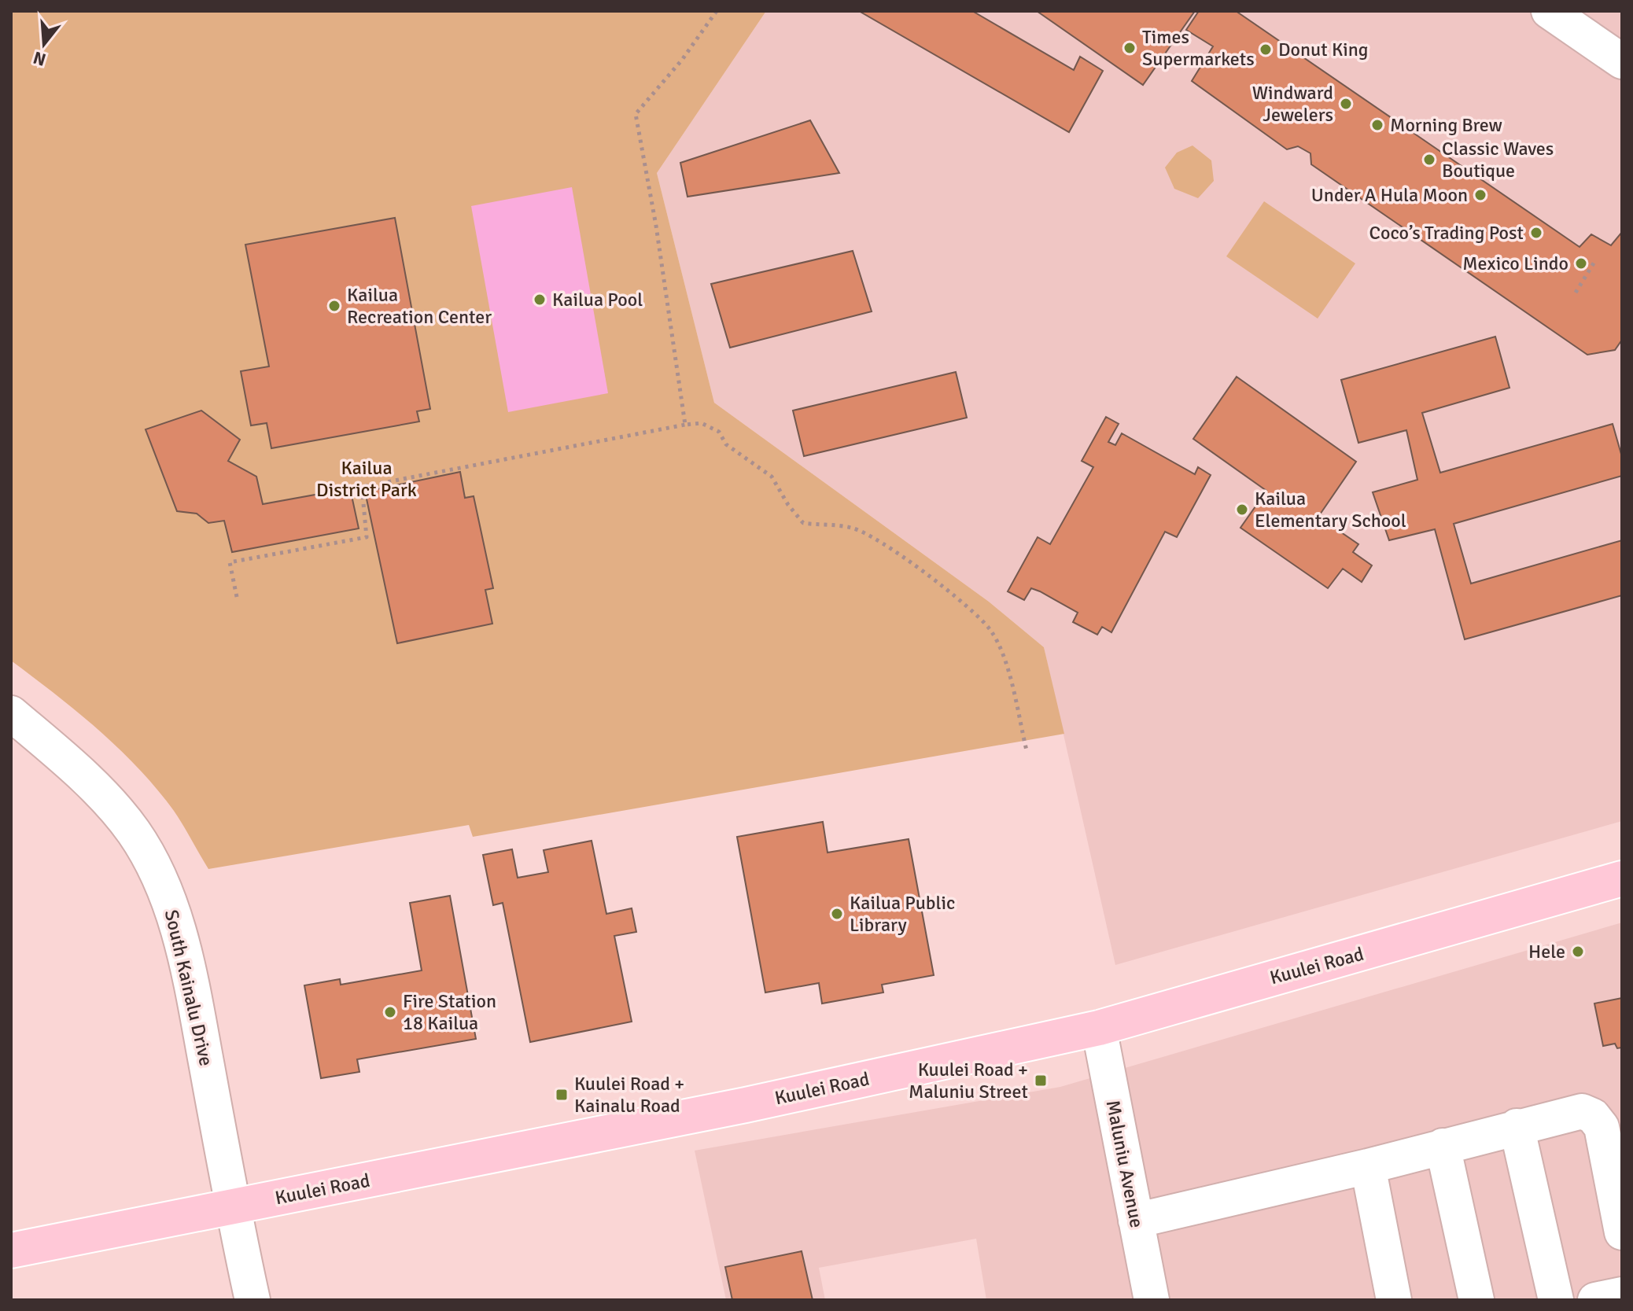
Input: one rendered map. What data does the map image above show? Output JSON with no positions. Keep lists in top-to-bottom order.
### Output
{
  "streets": {
    "main road": ["Kuulei Road"],
    "street": ["South Kainalu Drive", "Maluniu Avenue"]
  },
  "crossings": [
    ["Kuulei Road", "South Kainalu Drive"],
    ["Kuulei Road", "Maluniu Avenue"]
  ],
  "parks": ["Kailua District Park"],
  "places": {
    "other": [
      "Times Supermarkets",
      "Donut King",
      "Windward Jewelers",
      "Morning Brew",
      "Classic Waves Boutique",
      "Under A Hula Moon",
      "Coco’s Trading Post",
      "Mexico Lindo",
      "Kailua Pool",
      "Kailua Recreation Center",
      "Kailua Elementary School",
      "Kailua Public Library",
      "Hele",
      "Fire Station 18 Kailua"
    ],
    "transit": ["Kuulei Road + Maluniu Street", "Kuulei Road + Kainalu Road"]
  },
  "north": "bottom"
}
